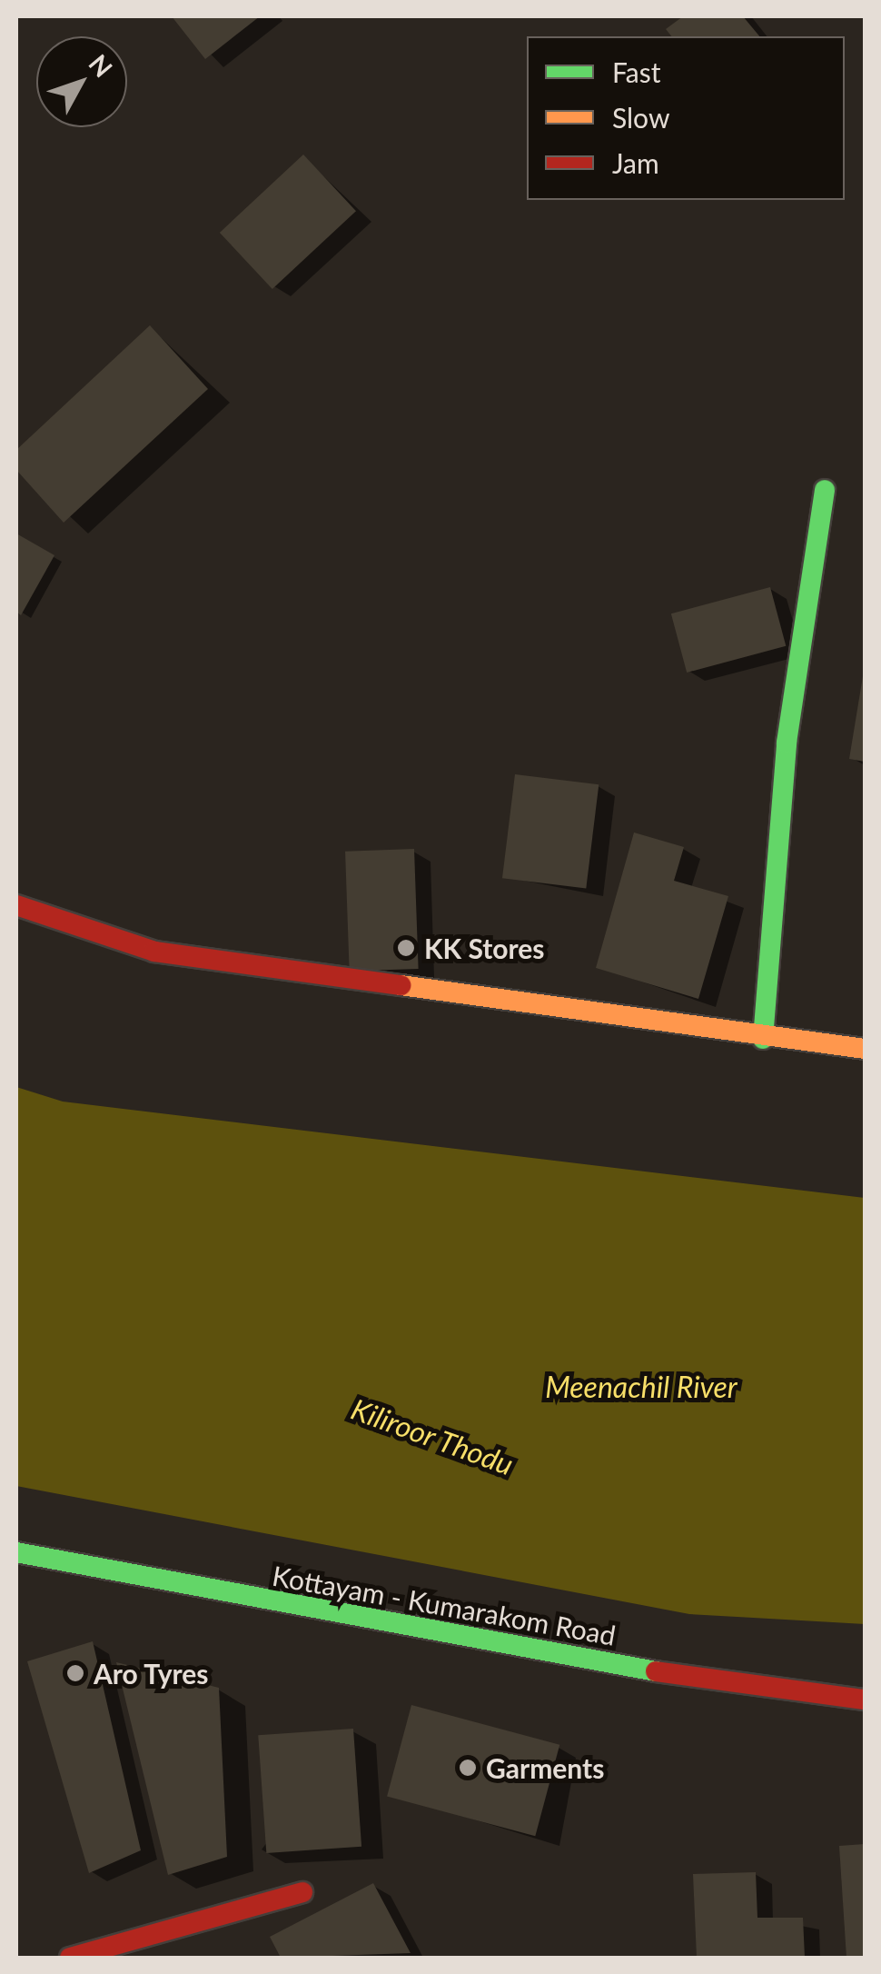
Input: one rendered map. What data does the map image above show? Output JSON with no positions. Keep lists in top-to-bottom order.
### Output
{
  "streets": {
    "street": ["Kottayam - Kumarakom Road"]
  },
  "water": ["Meenachil River", "Kiliroor Thodu"],
  "places": ["KK Stores", "Aro Tyres", "Garments"],
  "legend": ["Fast", "Slow", "Jam"],
  "north": "top right"
}
